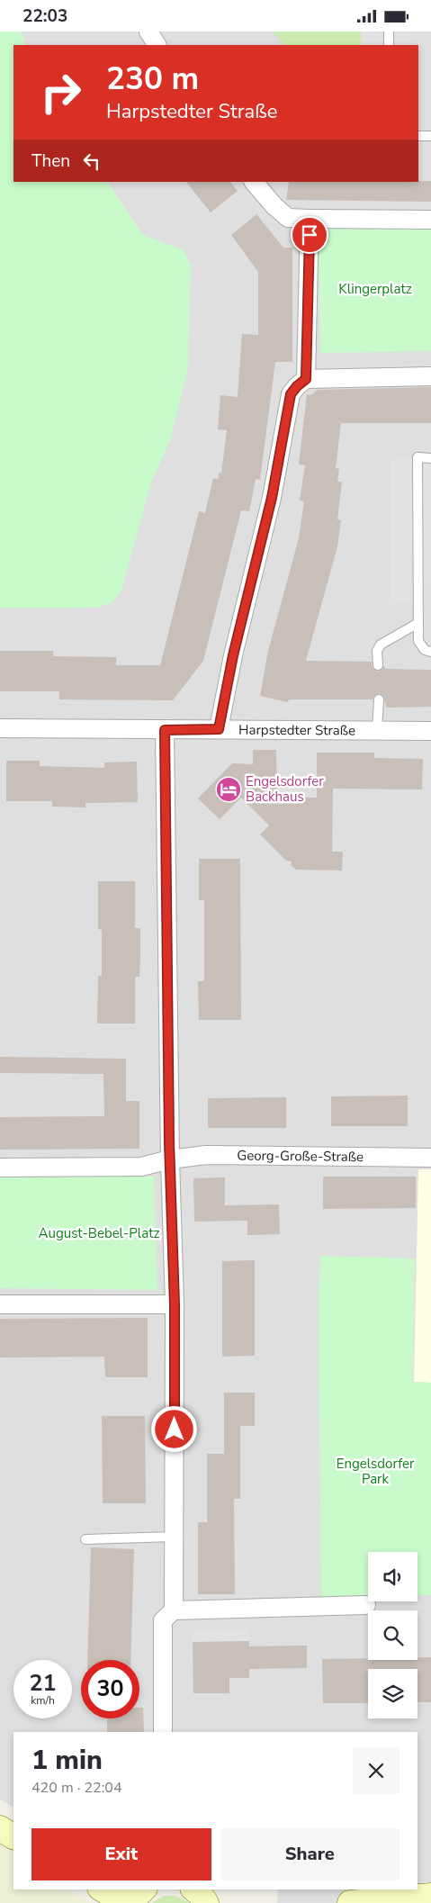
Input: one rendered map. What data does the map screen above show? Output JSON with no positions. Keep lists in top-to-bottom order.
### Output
{
  "streets": {
    "street": ["Harpstedter Straße", "Georg-Große-Straße"]
  },
  "parks": ["Klingerplatz", "August-Bebel-Platz", "Engelsdorfer Park"],
  "places": {
    "hotel": ["Engelsdorfer Backhaus"]
  },
  "page": {
    "status": "22:03",
    "turn": ["230 m", "Harpstedter Straße"],
    "then": "Then",
    "speed": "21 km/h",
    "limit": "30",
    "heading": ["1 min", "420 m · 22:04"],
    "buttons": ["Exit", "Share"]
  }
}
